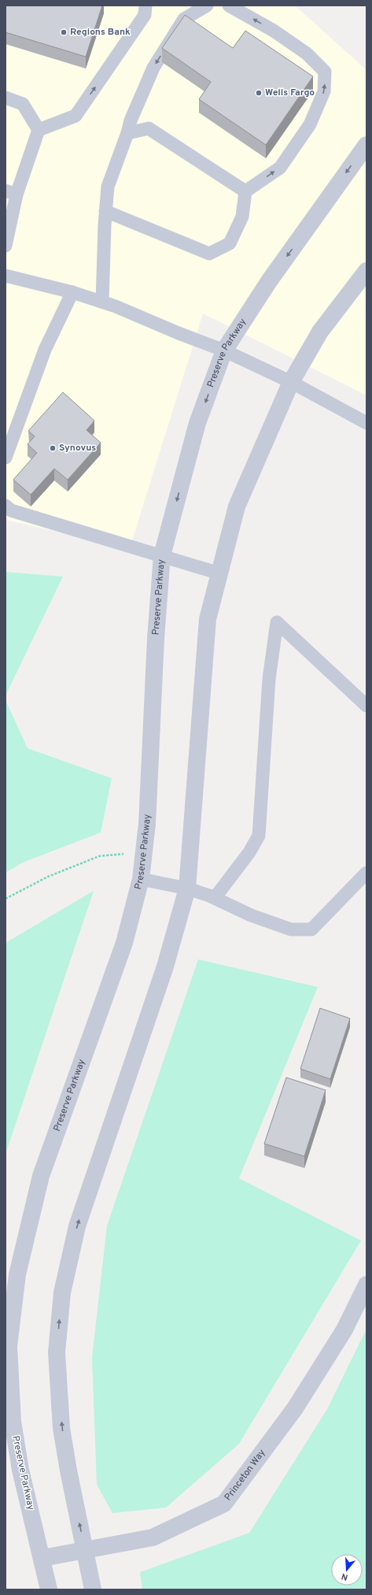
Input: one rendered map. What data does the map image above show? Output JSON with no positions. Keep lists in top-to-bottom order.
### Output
{
  "streets": {
    "street": ["Preserve Parkway", "Princeton Way"]
  },
  "crossings": [
    ["Preserve Parkway", "Princeton Way"]
  ],
  "places": ["Regions Bank", "Wells Fargo", "Synovus"],
  "north": "bottom"
}
